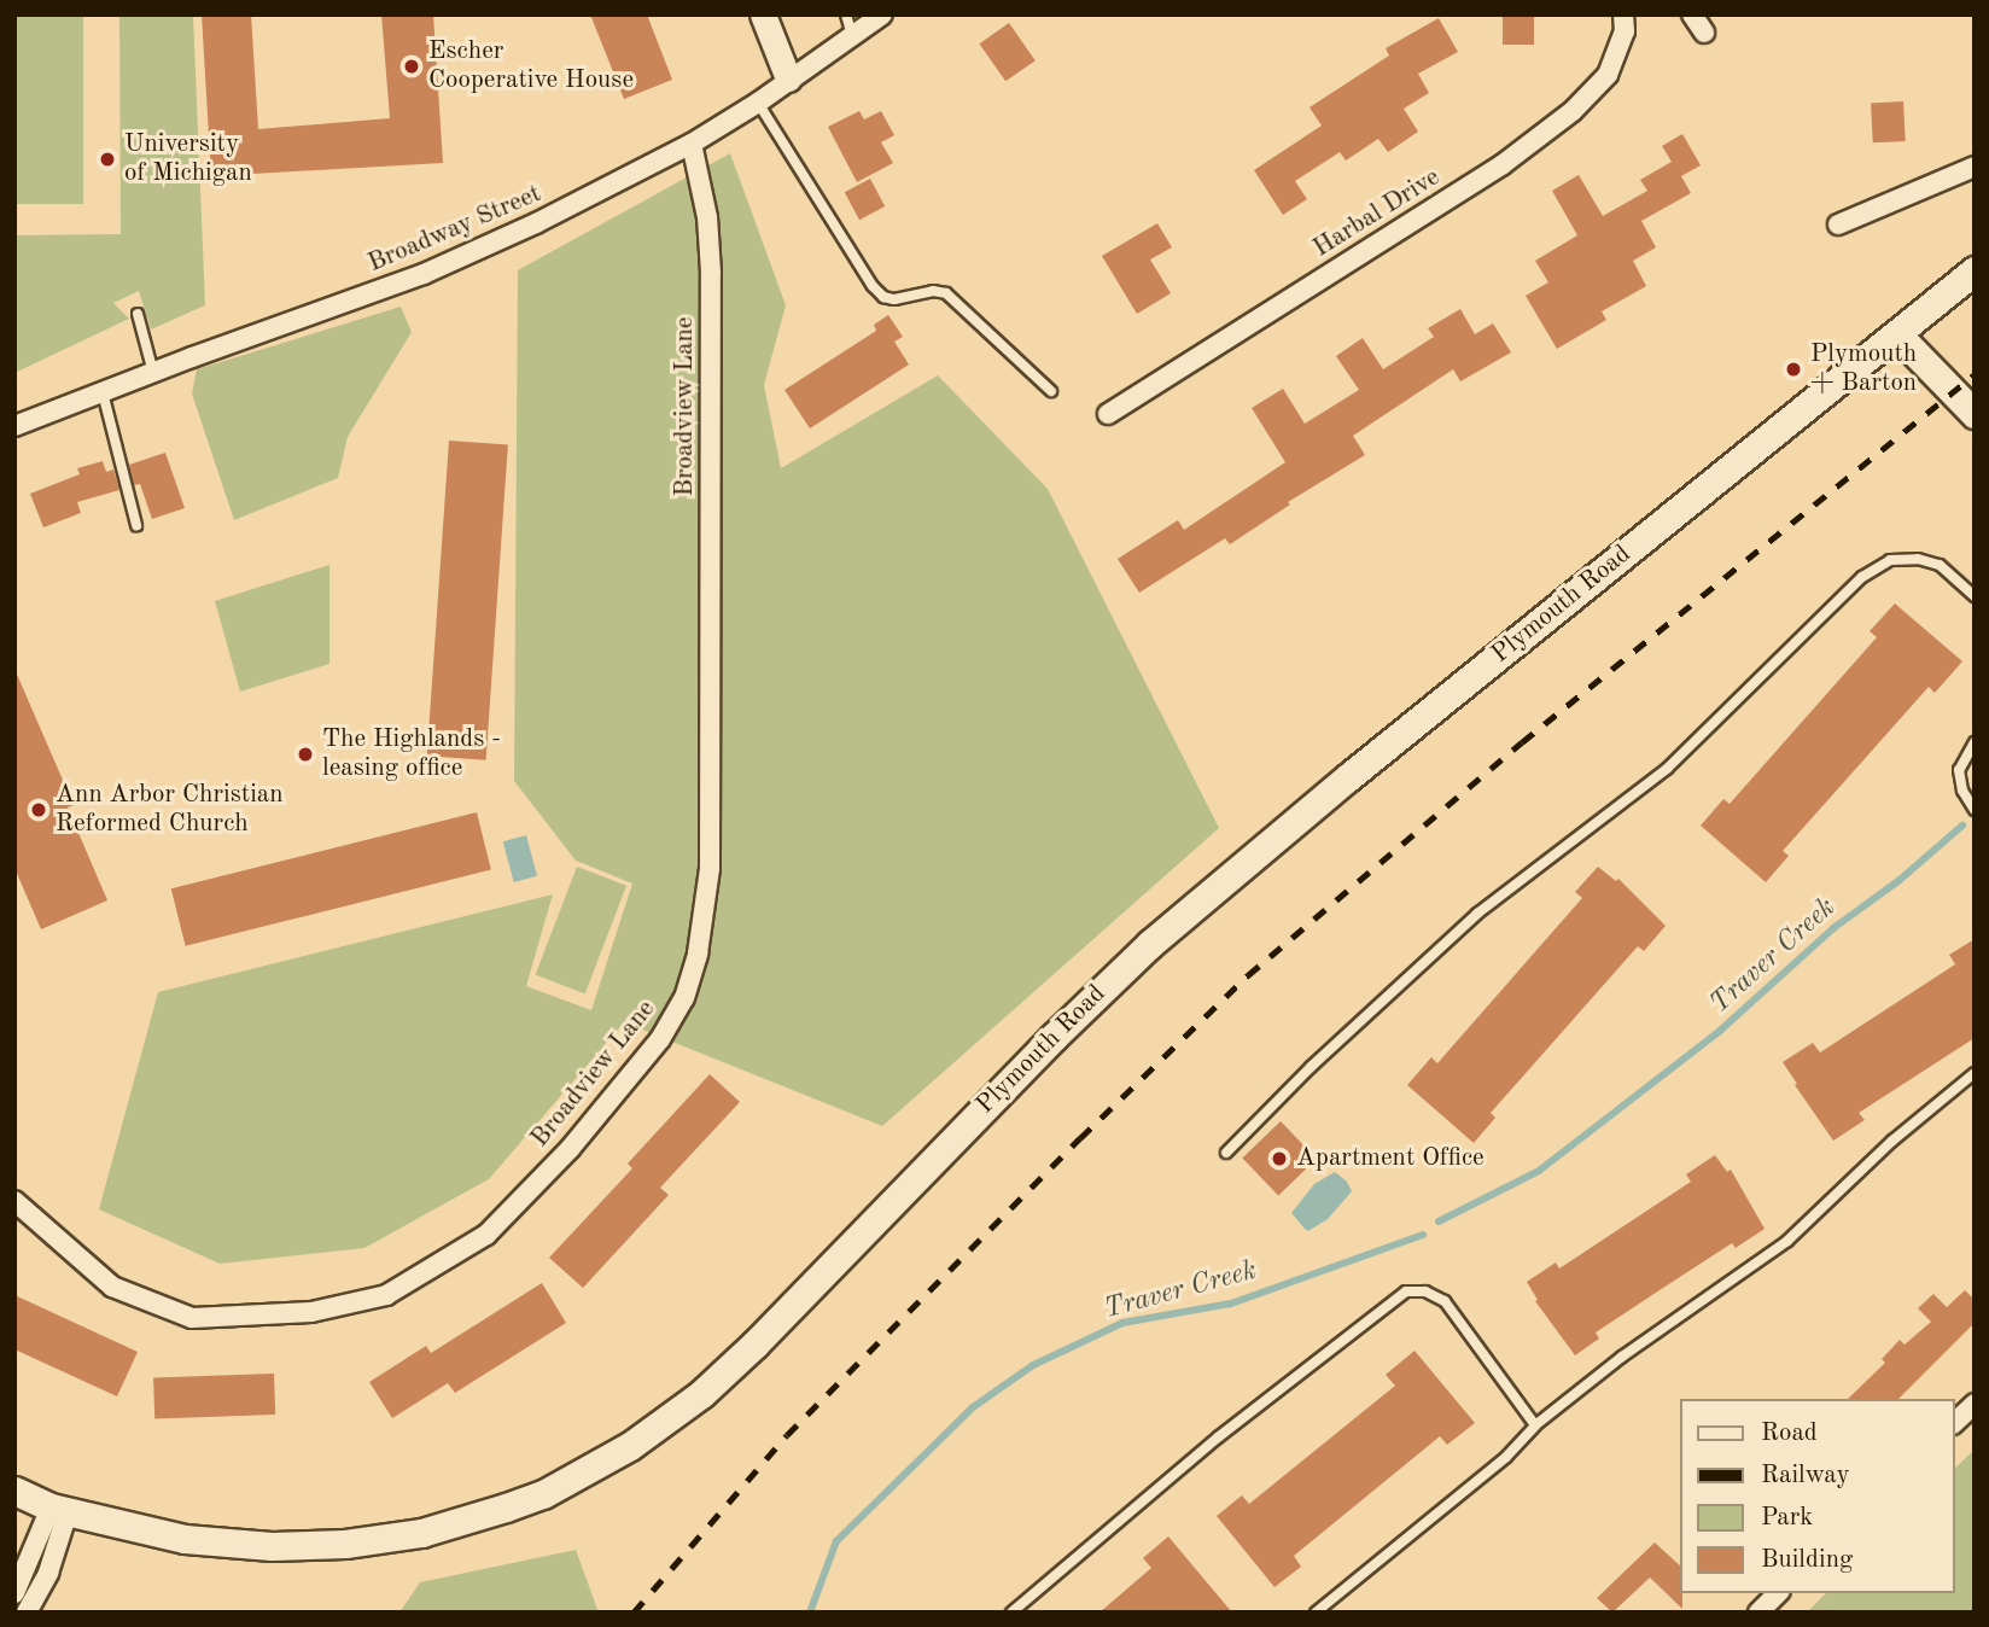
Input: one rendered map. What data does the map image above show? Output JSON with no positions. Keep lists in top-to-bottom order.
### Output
{
  "streets": {
    "main road": ["Plymouth Road"],
    "street": ["Harbal Drive", "Broadway Street", "Broadview Lane"]
  },
  "crossings": [
    ["Broadway Street", "Broadview Lane"]
  ],
  "water": ["Traver Creek"],
  "places": [
    "Escher Cooperative House",
    "University of Michigan",
    "Plymouth + Barton",
    "The Highlands - leasing office",
    "Ann Arbor Christian Reformed Church",
    "Apartment Office"
  ],
  "legend": [
    "Road",
    "Railway",
    "Park",
    "Building"
  ]
}
